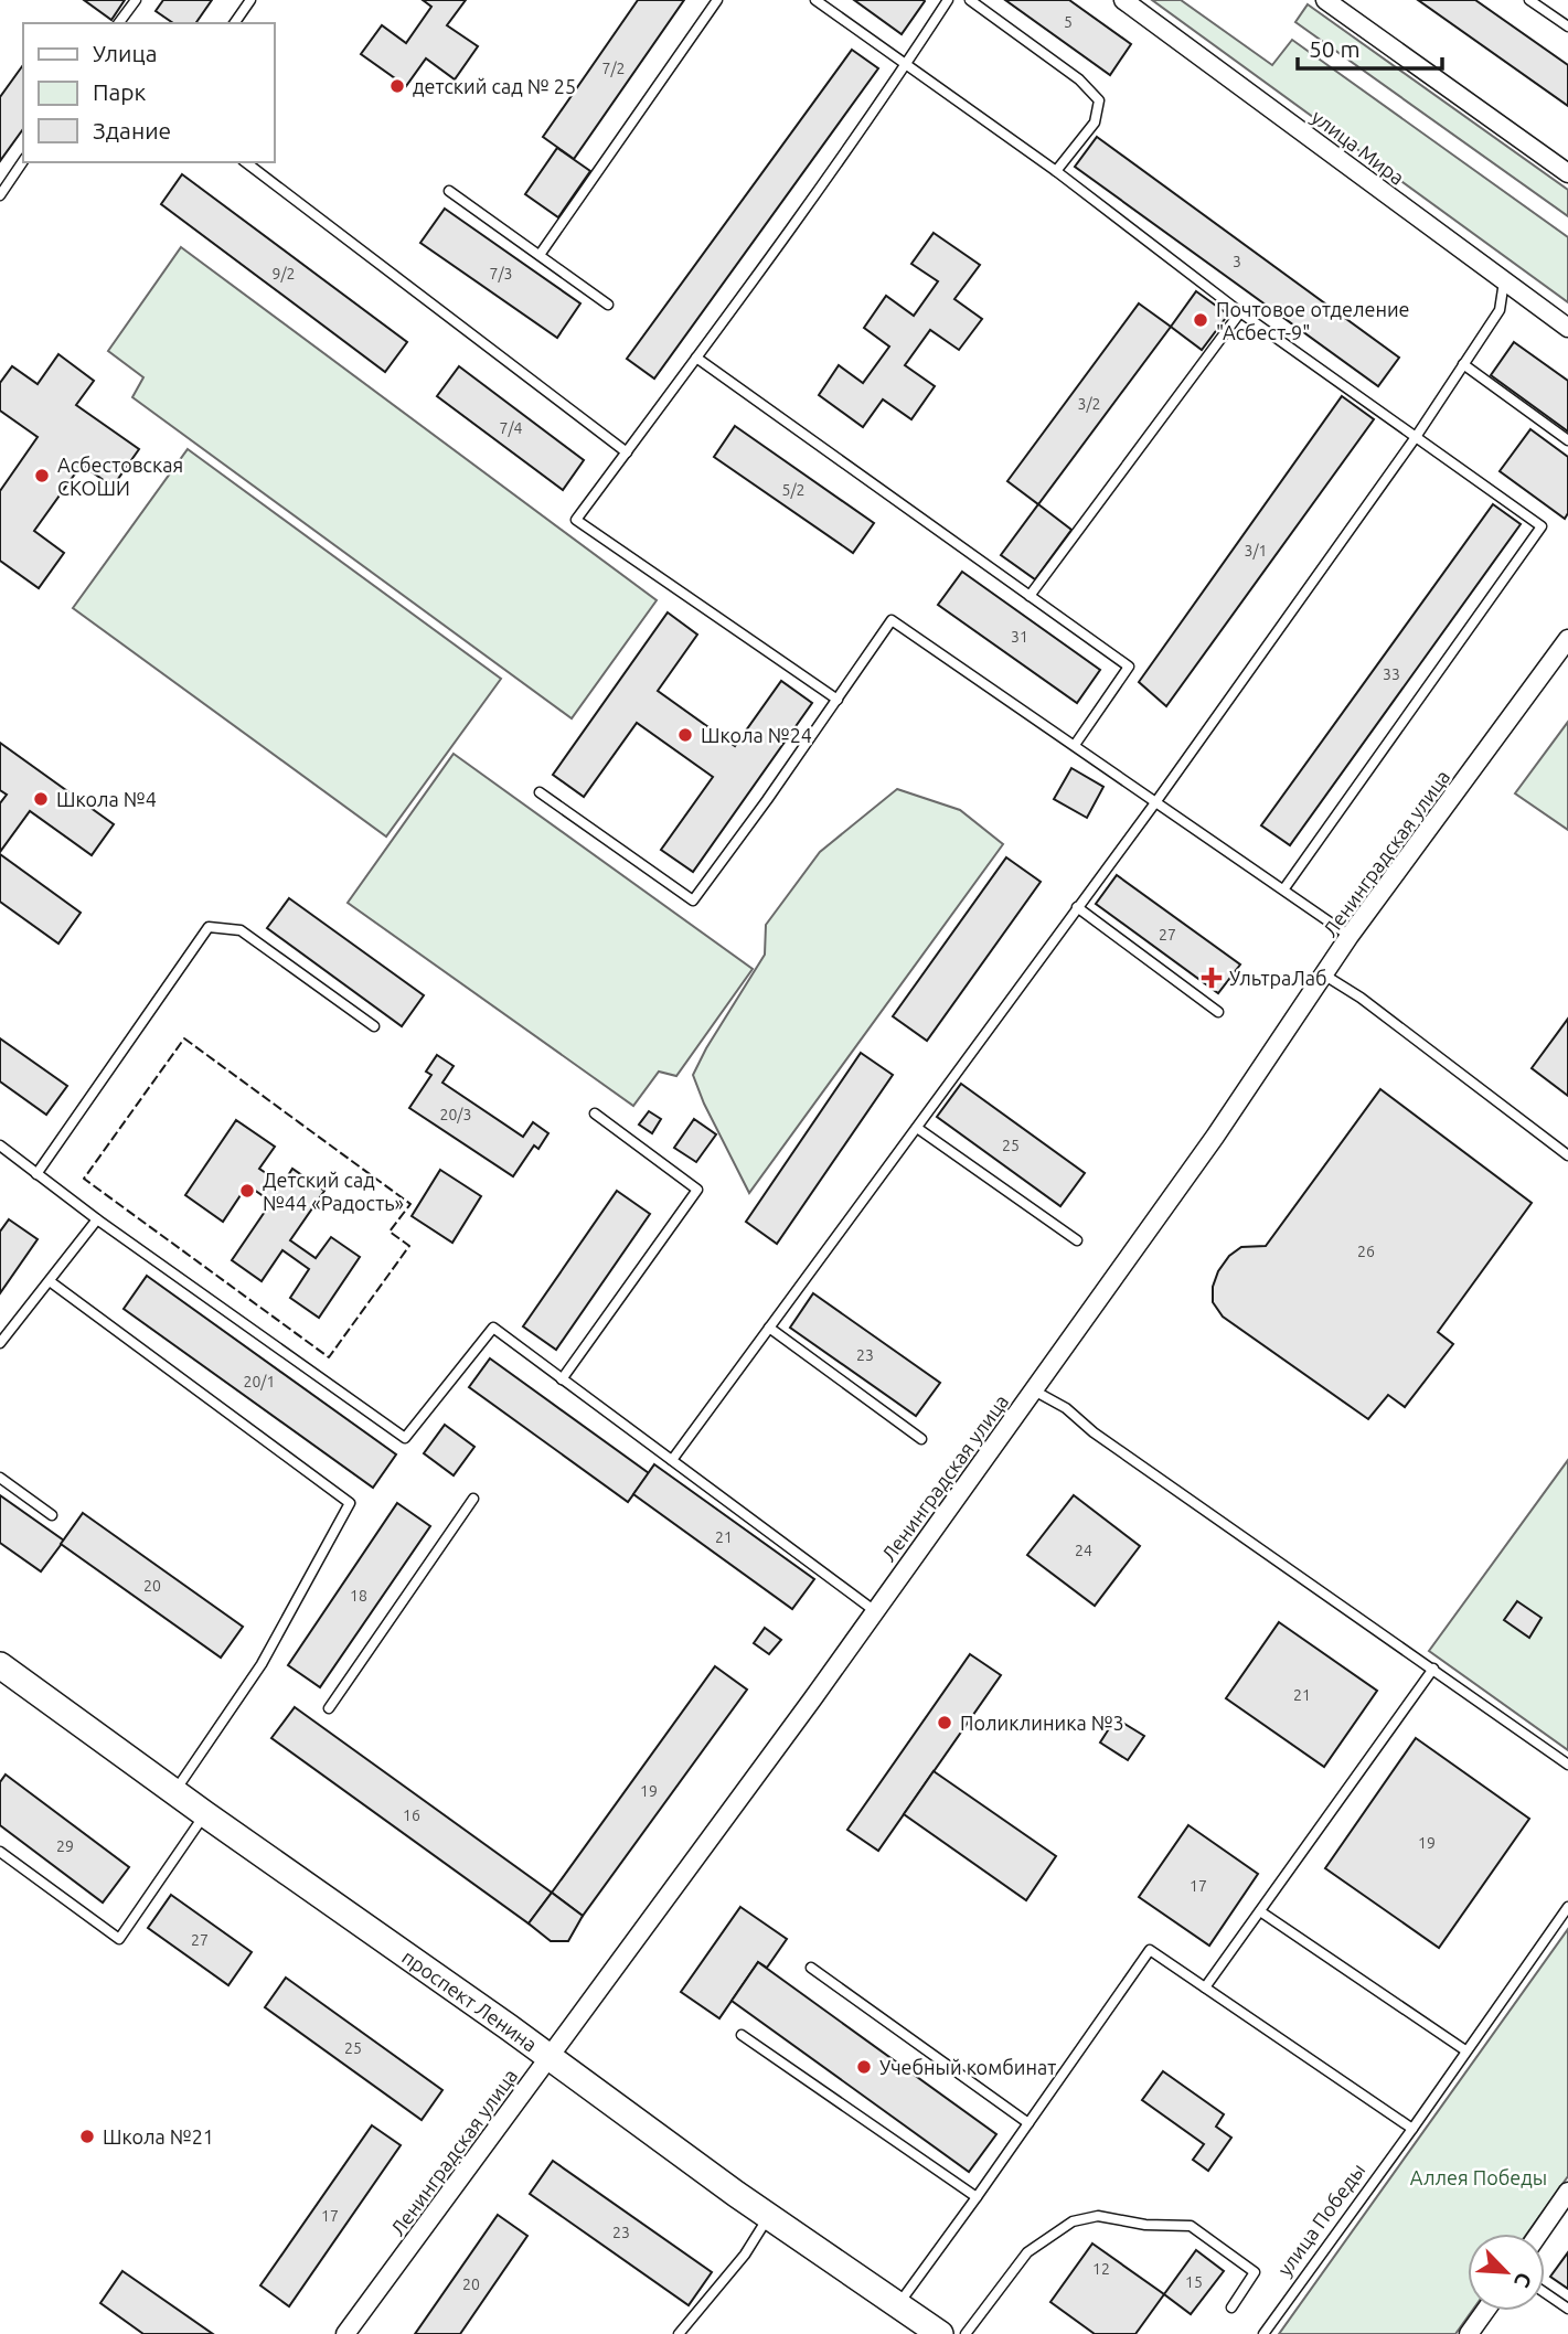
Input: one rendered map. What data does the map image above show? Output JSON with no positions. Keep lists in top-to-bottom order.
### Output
{
  "streets": {
    "street": ["улица Мира", "Ленинградская улица", "проспект Ленина"],
    "lane": ["улица Победы"]
  },
  "crossings": [
    ["Ленинградская улица", "проспект Ленина"]
  ],
  "parks": ["Аллея Победы"],
  "places": {
    "other": [
      "детский сад № 25",
      "Почтовое отделение \"Асбест-9\"",
      "Асбестовская СКОШИ",
      "Школа №24",
      "Школа №4",
      "Детский сад №44 «Радость»",
      "Поликлиника №3",
      "Учебный комбинат",
      "Школа №21"
    ],
    "health": ["УльтраЛаб"]
  },
  "house_numbers": [
    "5",
    "7/2",
    "3",
    "9/2",
    "7/3",
    "3/2",
    "7/4",
    "5/2",
    "3/1",
    "31",
    "33",
    "27",
    "20/3",
    "25",
    "26",
    "23",
    "20/1",
    "21",
    "24",
    "20",
    "18",
    "21",
    "19",
    "16",
    "19",
    "29",
    "17",
    "27",
    "25",
    "17",
    "23",
    "12",
    "15",
    "20"
  ],
  "legend": ["Улица", "Парк", "Здание"],
  "scale_bar": "50 m",
  "north": "bottom right"
}
